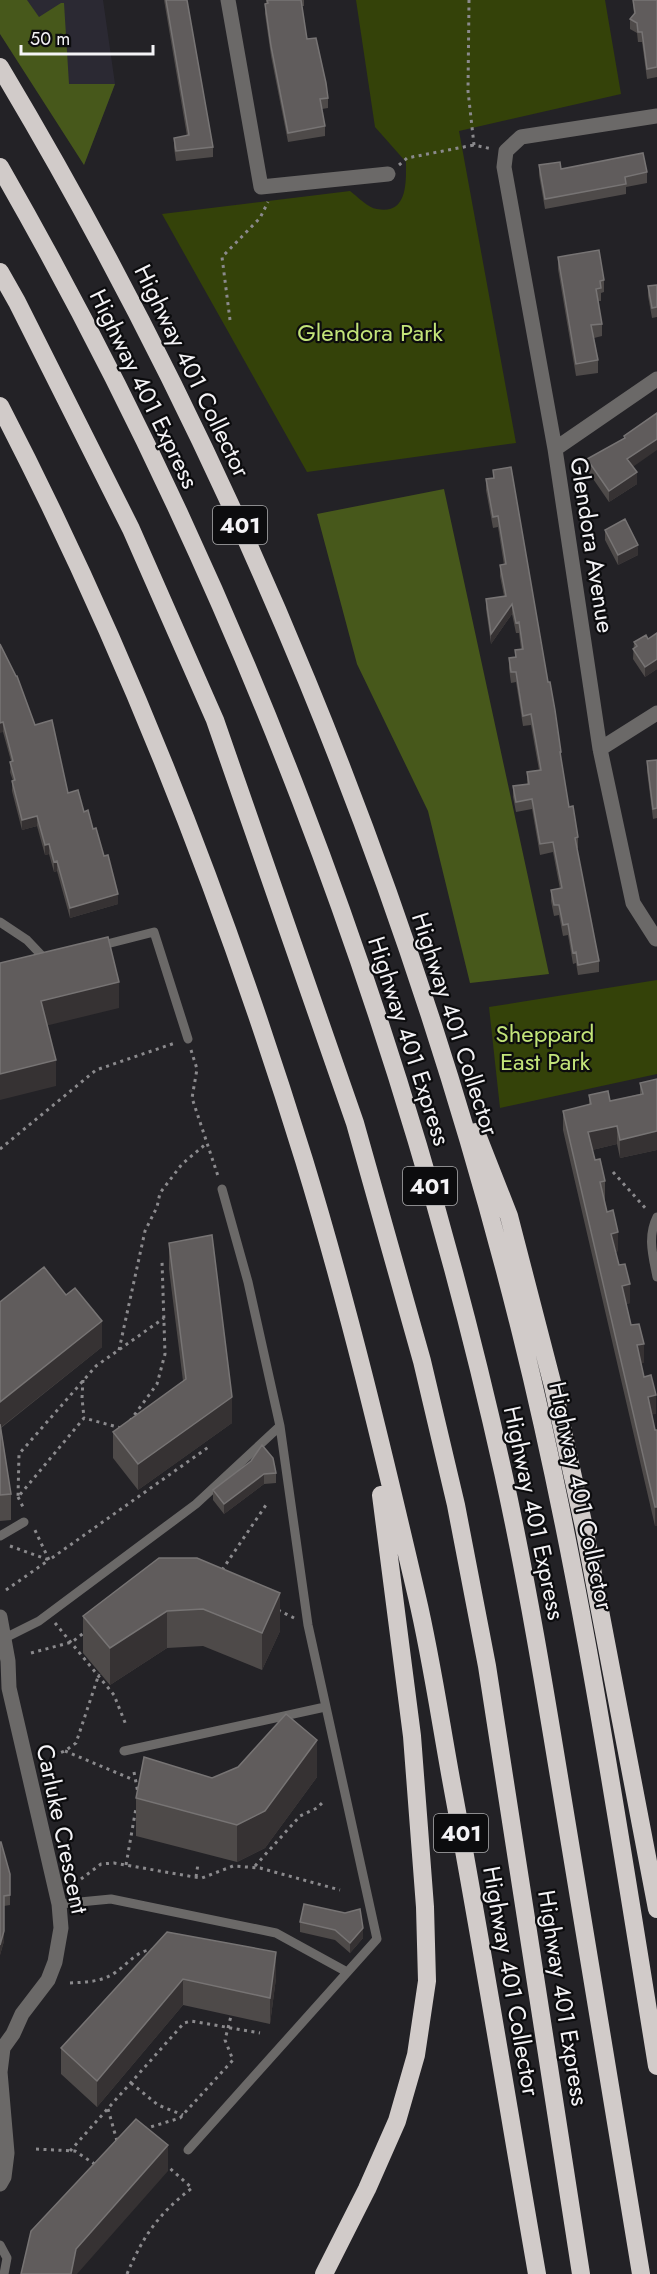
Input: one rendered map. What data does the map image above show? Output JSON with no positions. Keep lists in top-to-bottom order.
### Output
{
  "streets": {
    "highway": ["Highway 401 Collector", "Highway 401 Express", "401"],
    "street": ["Glendora Avenue", "Carluke Crescent"]
  },
  "parks": ["Glendora Park", "Sheppard East Park"],
  "scale_bar": "50 m"
}
